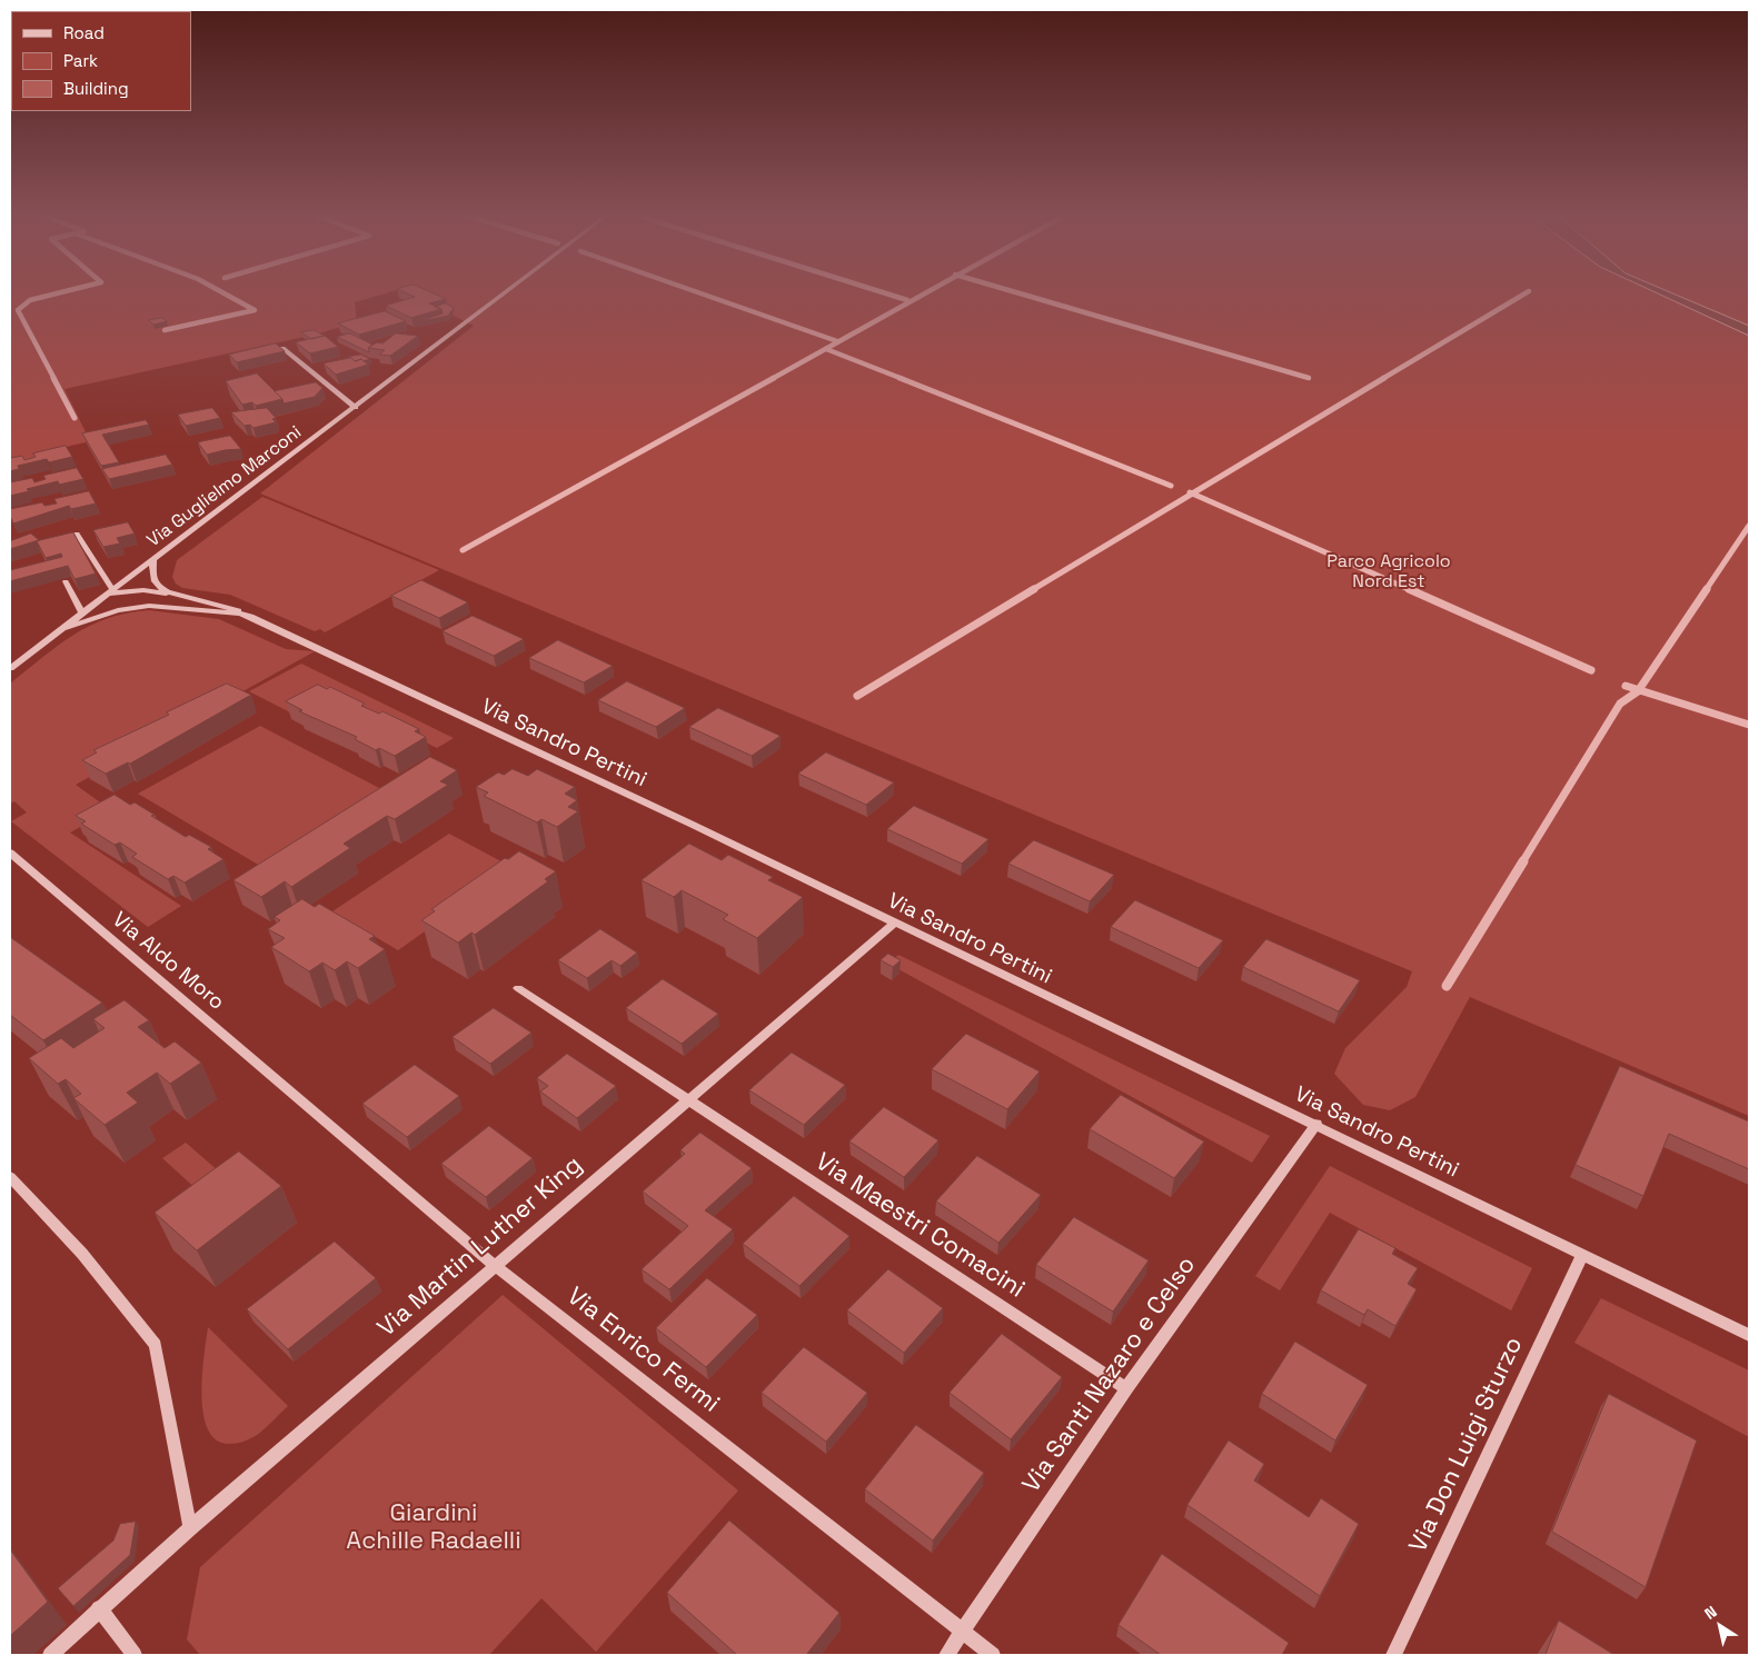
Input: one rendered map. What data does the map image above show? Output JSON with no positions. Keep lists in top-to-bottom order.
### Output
{
  "streets": {
    "street": [
      "Via Guglielmo Marconi",
      "Via Sandro Pertini",
      "Via Aldo Moro",
      "Via Maestri Comacini",
      "Via Martin Luther King",
      "Via Enrico Fermi",
      "Via Santi Nazaro e Celso",
      "Via Don Luigi Sturzo"
    ]
  },
  "crossings": [
    ["Via Guglielmo Marconi", "Via Sandro Pertini"],
    ["Via Sandro Pertini", "Via Martin Luther King"],
    ["Via Sandro Pertini", "Via Santi Nazaro e Celso"],
    ["Via Sandro Pertini", "Via Don Luigi Sturzo"],
    ["Via Aldo Moro", "Via Enrico Fermi"],
    ["Via Maestri Comacini", "Via Martin Luther King"],
    ["Via Maestri Comacini", "Via Santi Nazaro e Celso"],
    ["Via Martin Luther King", "Via Enrico Fermi"],
    ["Via Enrico Fermi", "Via Santi Nazaro e Celso"]
  ],
  "parks": ["Parco Agricolo Nord Est", "Giardini Achille Radaelli"],
  "legend": ["Road", "Park", "Building"],
  "north": "top left"
}
